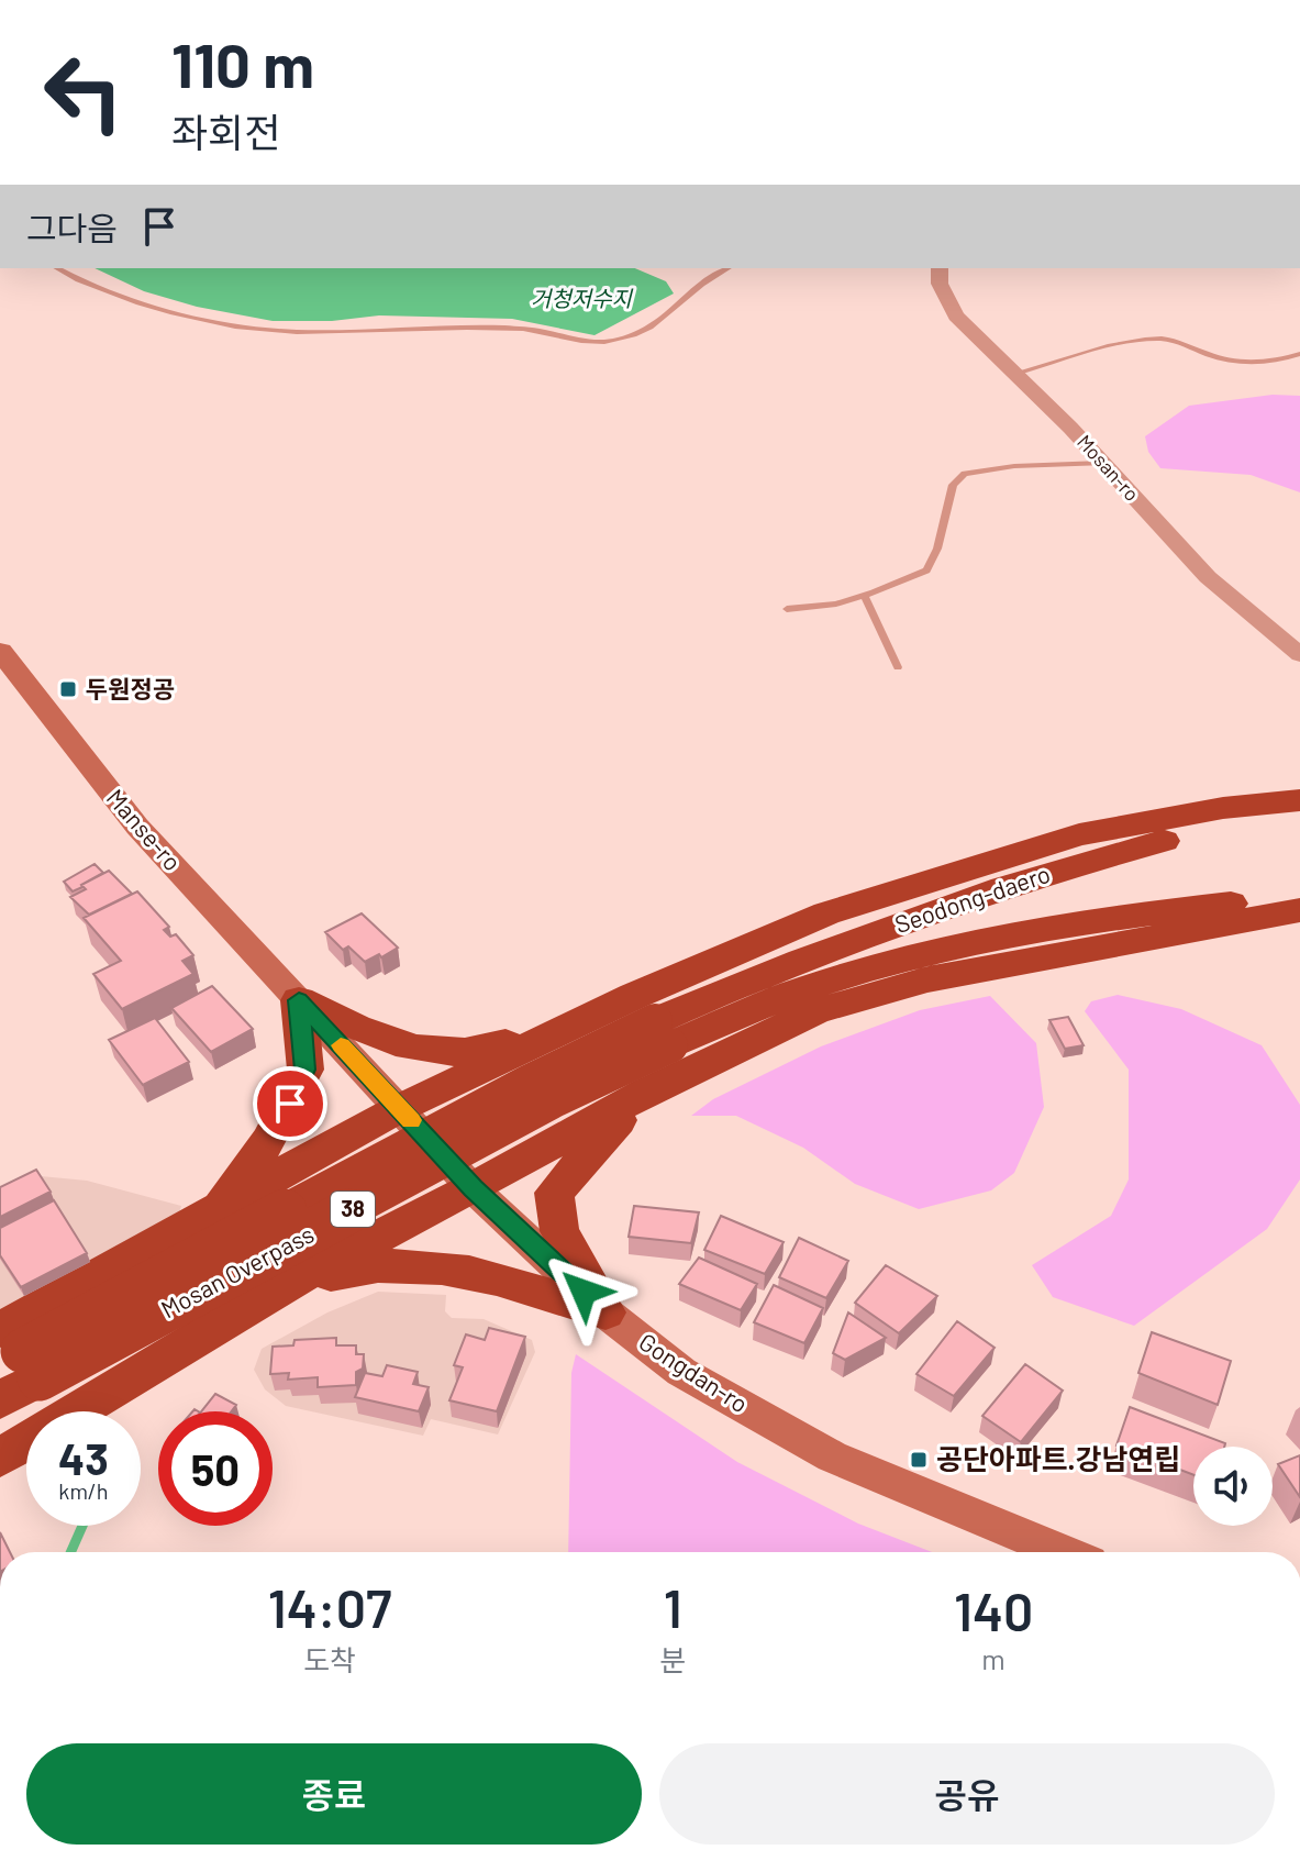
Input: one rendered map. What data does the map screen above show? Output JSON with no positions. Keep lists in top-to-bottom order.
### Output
{
  "streets": {
    "highway": ["Seodong-daero", "38", "Mosan Overpass"],
    "main road": ["Manse-ro", "Gongdan-ro"],
    "street": ["Mosan-ro"]
  },
  "crossings": [
    ["Manse-ro", "Gongdan-ro"],
    ["Seodong-daero", "Mosan Overpass"],
    ["38", "Mosan Overpass"]
  ],
  "water": ["거청저수지"],
  "places": {
    "transit": ["두원정공", "공단아파트.강남연립"]
  },
  "page": {
    "turn": ["110 m", "좌회전"],
    "then": "그다음",
    "speed": "43 km/h",
    "limit": "50",
    "eta": [
      "14:07",
      "도착",
      "1",
      "분",
      "140",
      "m"
    ],
    "buttons": ["종료", "공유"]
  }
}
